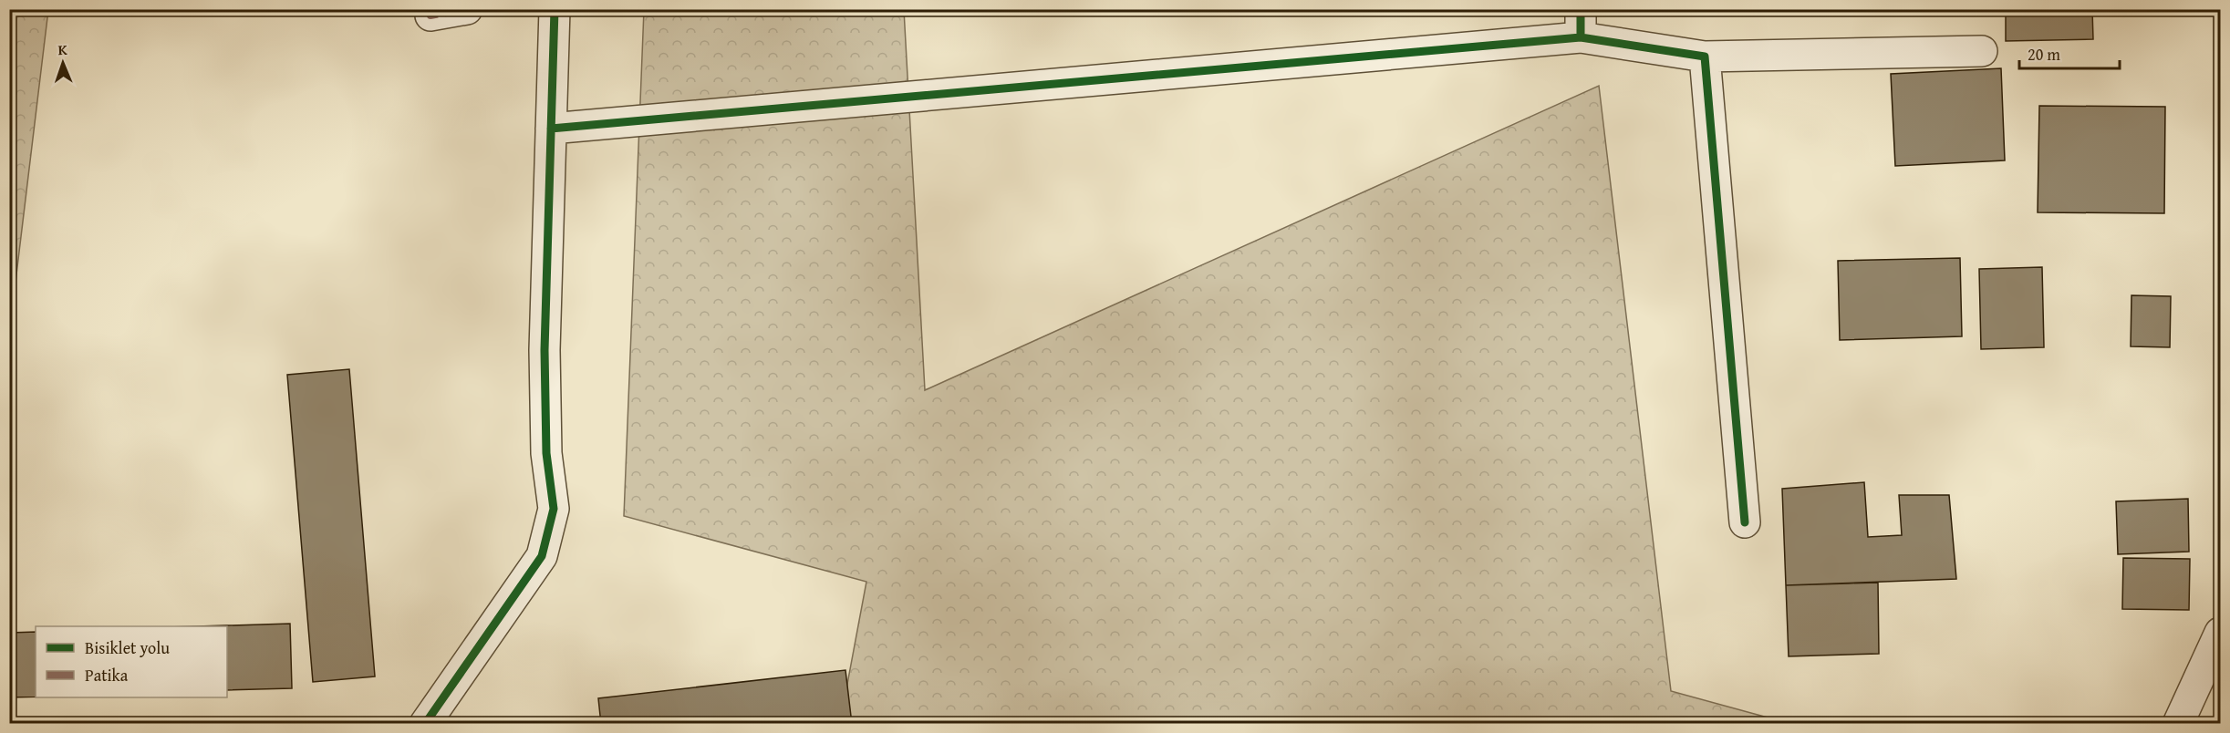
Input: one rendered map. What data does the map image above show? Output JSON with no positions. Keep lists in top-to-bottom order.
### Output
{
  "legend": ["Bisiklet yolu", "Patika"],
  "scale_bar": "20 m",
  "north": "top"
}
